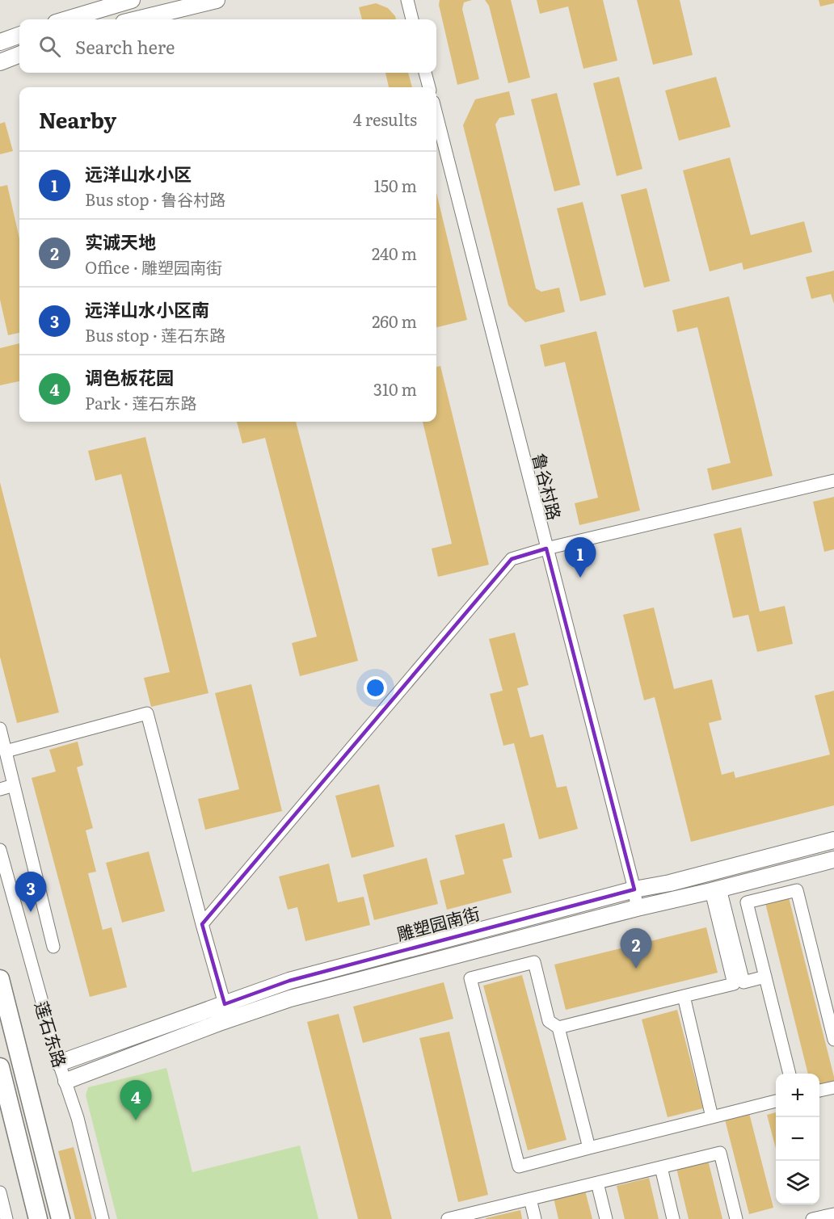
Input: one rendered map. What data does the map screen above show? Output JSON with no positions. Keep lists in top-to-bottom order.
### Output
{
  "streets": {
    "highway": ["莲石东路"],
    "main road": ["雕塑园南街"],
    "street": ["鲁谷村路"]
  },
  "crossings": [
    ["鲁谷村路", "雕塑园南街"],
    ["雕塑园南街", "莲石东路"]
  ],
  "page": {
    "search": "Search here",
    "heading": ["Nearby", "4 results"],
    "list": [
      {
        "mark": "1",
        "name": "远洋山水小区",
        "note": "Bus stop · 鲁谷村路",
        "value": "150 m"
      },
      {
        "mark": "2",
        "name": "实诚天地",
        "note": "Office · 雕塑园南街",
        "value": "240 m"
      },
      {
        "mark": "3",
        "name": "远洋山水小区南",
        "note": "Bus stop · 莲石东路",
        "value": "260 m"
      },
      {
        "mark": "4",
        "name": "调色板花园",
        "note": "Park · 莲石东路",
        "value": "310 m"
      }
    ],
    "pins": [
      "1",
      "3",
      "2",
      "4"
    ],
    "map_buttons": ["+", "−"]
  }
}
